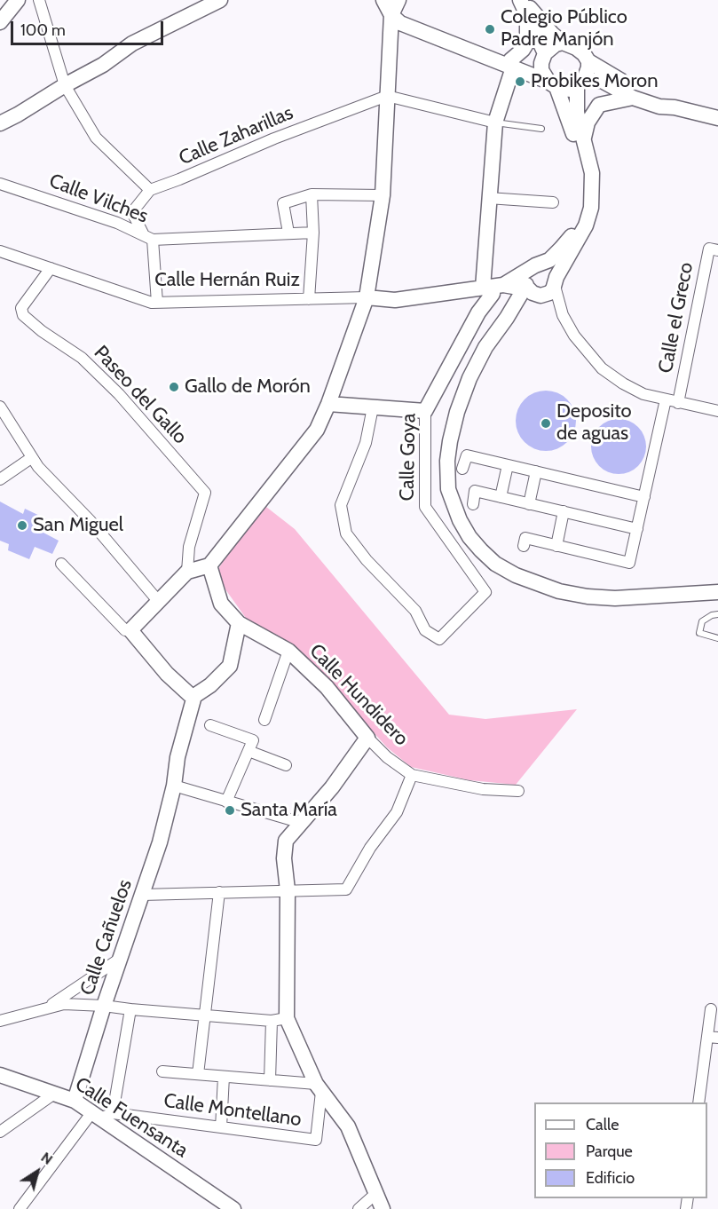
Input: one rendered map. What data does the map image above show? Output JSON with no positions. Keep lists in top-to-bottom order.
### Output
{
  "streets": {
    "street": [
      "Calle Zaharillas",
      "Calle Vilches",
      "Calle Hernán Ruiz",
      "Calle el Greco",
      "Paseo del Gallo",
      "Calle Goya",
      "Calle Hundidero",
      "Calle Cañuelos",
      "Calle Montellano",
      "Calle Fuensanta"
    ]
  },
  "crossings": [
    ["Calle Hernán Ruiz", "Paseo del Gallo"],
    ["Calle Cañuelos", "Calle Fuensanta"],
    ["Calle Montellano", "Calle Fuensanta"]
  ],
  "places": [
    "Colegio Público Padre Manjón",
    "Probikes Moron",
    "Gallo de Morón",
    "Deposito de aguas",
    "San Miguel",
    "Santa María"
  ],
  "legend": ["Calle", "Parque", "Edificio"],
  "scale_bar": "100 m",
  "north": "top right"
}
